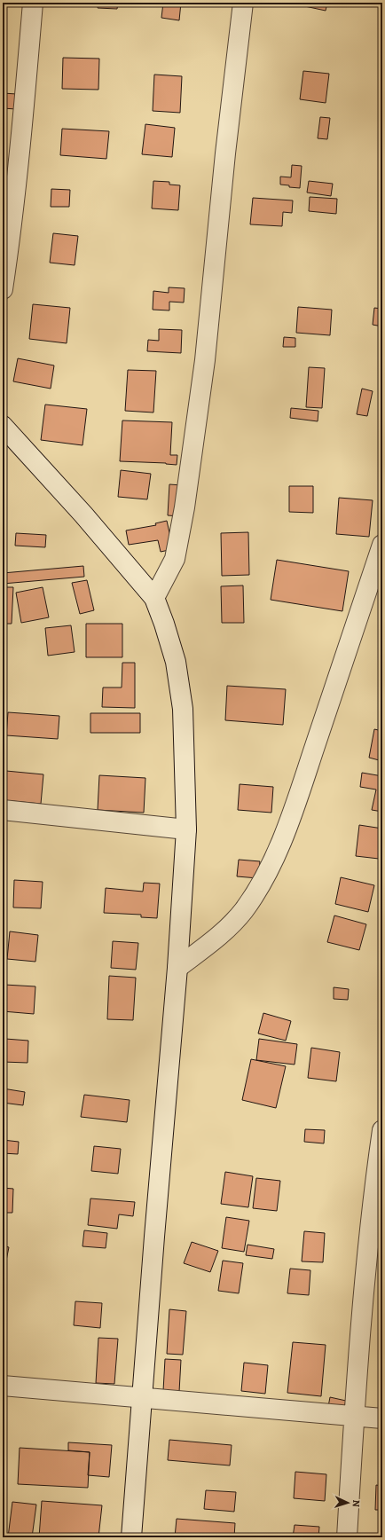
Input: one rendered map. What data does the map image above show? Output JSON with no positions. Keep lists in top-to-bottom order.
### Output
{
  "north": "right"
}
